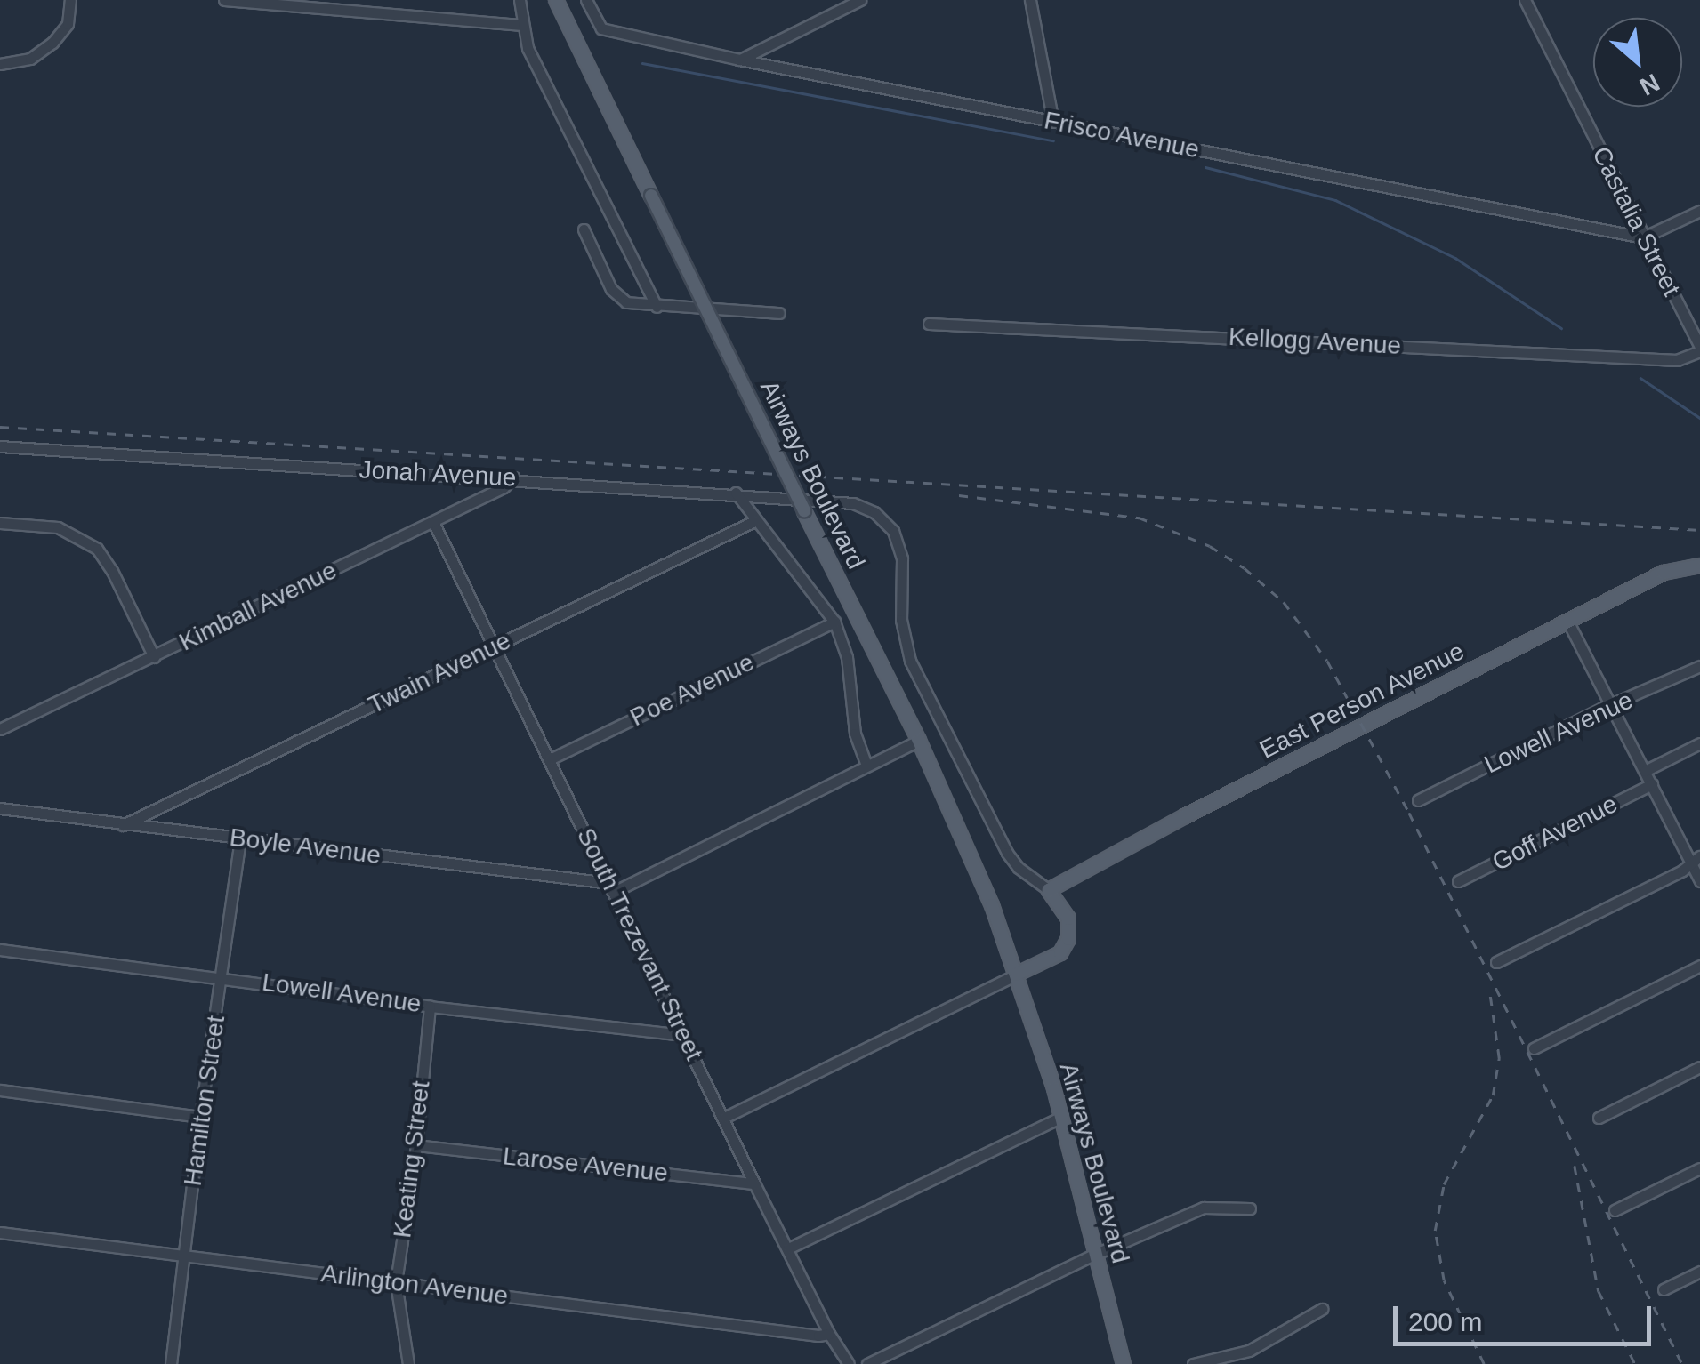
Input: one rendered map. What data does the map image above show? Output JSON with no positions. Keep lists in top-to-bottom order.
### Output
{
  "streets": {
    "main road": ["Airways Boulevard", "East Person Avenue"],
    "street": [
      "Frisco Avenue",
      "Castalia Street",
      "Kellogg Avenue",
      "Jonah Avenue",
      "Kimball Avenue",
      "Twain Avenue",
      "Poe Avenue",
      "Lowell Avenue",
      "Goff Avenue",
      "Boyle Avenue",
      "South Trezevant Street",
      "Hamilton Street",
      "Keating Street",
      "Larose Avenue",
      "Arlington Avenue"
    ]
  },
  "crossings": [
    ["Frisco Avenue", "Castalia Street"],
    ["Castalia Street", "Kellogg Avenue"],
    ["Jonah Avenue", "Airways Boulevard"],
    ["Jonah Avenue", "Kimball Avenue"],
    ["Airways Boulevard", "Twain Avenue"],
    ["Airways Boulevard", "Poe Avenue"],
    ["Airways Boulevard", "East Person Avenue"],
    ["Kimball Avenue", "South Trezevant Street"],
    ["Twain Avenue", "Boyle Avenue"],
    ["Twain Avenue", "South Trezevant Street"],
    ["Poe Avenue", "South Trezevant Street"],
    ["Lowell Avenue", "South Trezevant Street"],
    ["Lowell Avenue", "Hamilton Street"],
    ["Lowell Avenue", "Keating Street"],
    ["Boyle Avenue", "South Trezevant Street"],
    ["Boyle Avenue", "Hamilton Street"],
    ["South Trezevant Street", "Larose Avenue"],
    ["South Trezevant Street", "Arlington Avenue"],
    ["Hamilton Street", "Arlington Avenue"],
    ["Keating Street", "Larose Avenue"],
    ["Keating Street", "Arlington Avenue"]
  ],
  "scale_bar": "200 m",
  "north": "bottom right"
}
